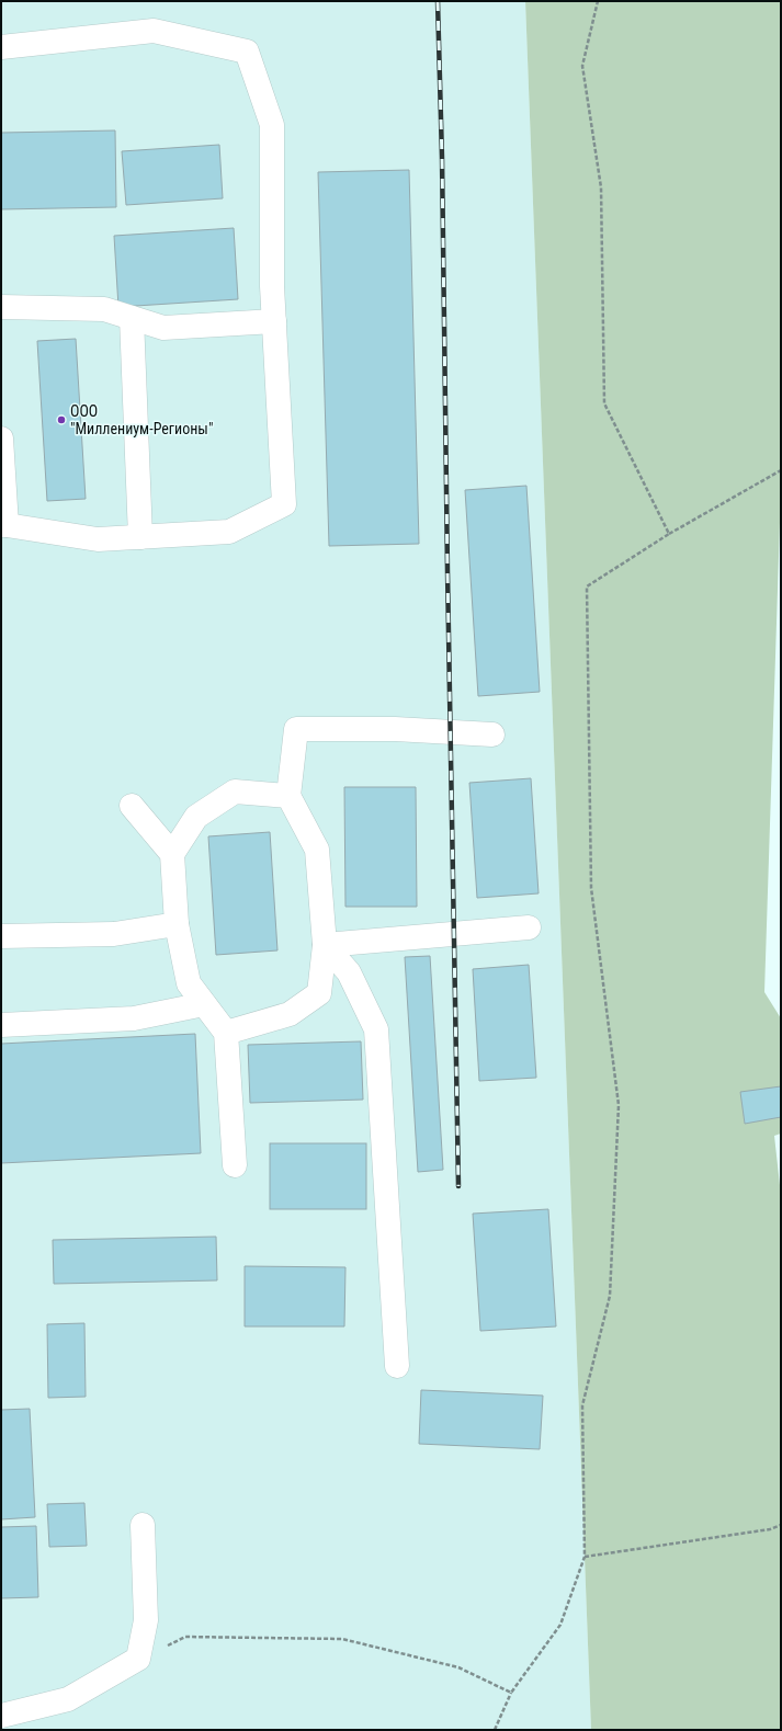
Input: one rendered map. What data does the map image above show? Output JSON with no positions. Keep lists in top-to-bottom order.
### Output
{
  "places": ["ООО \"Миллениум-Регионы\""]
}
